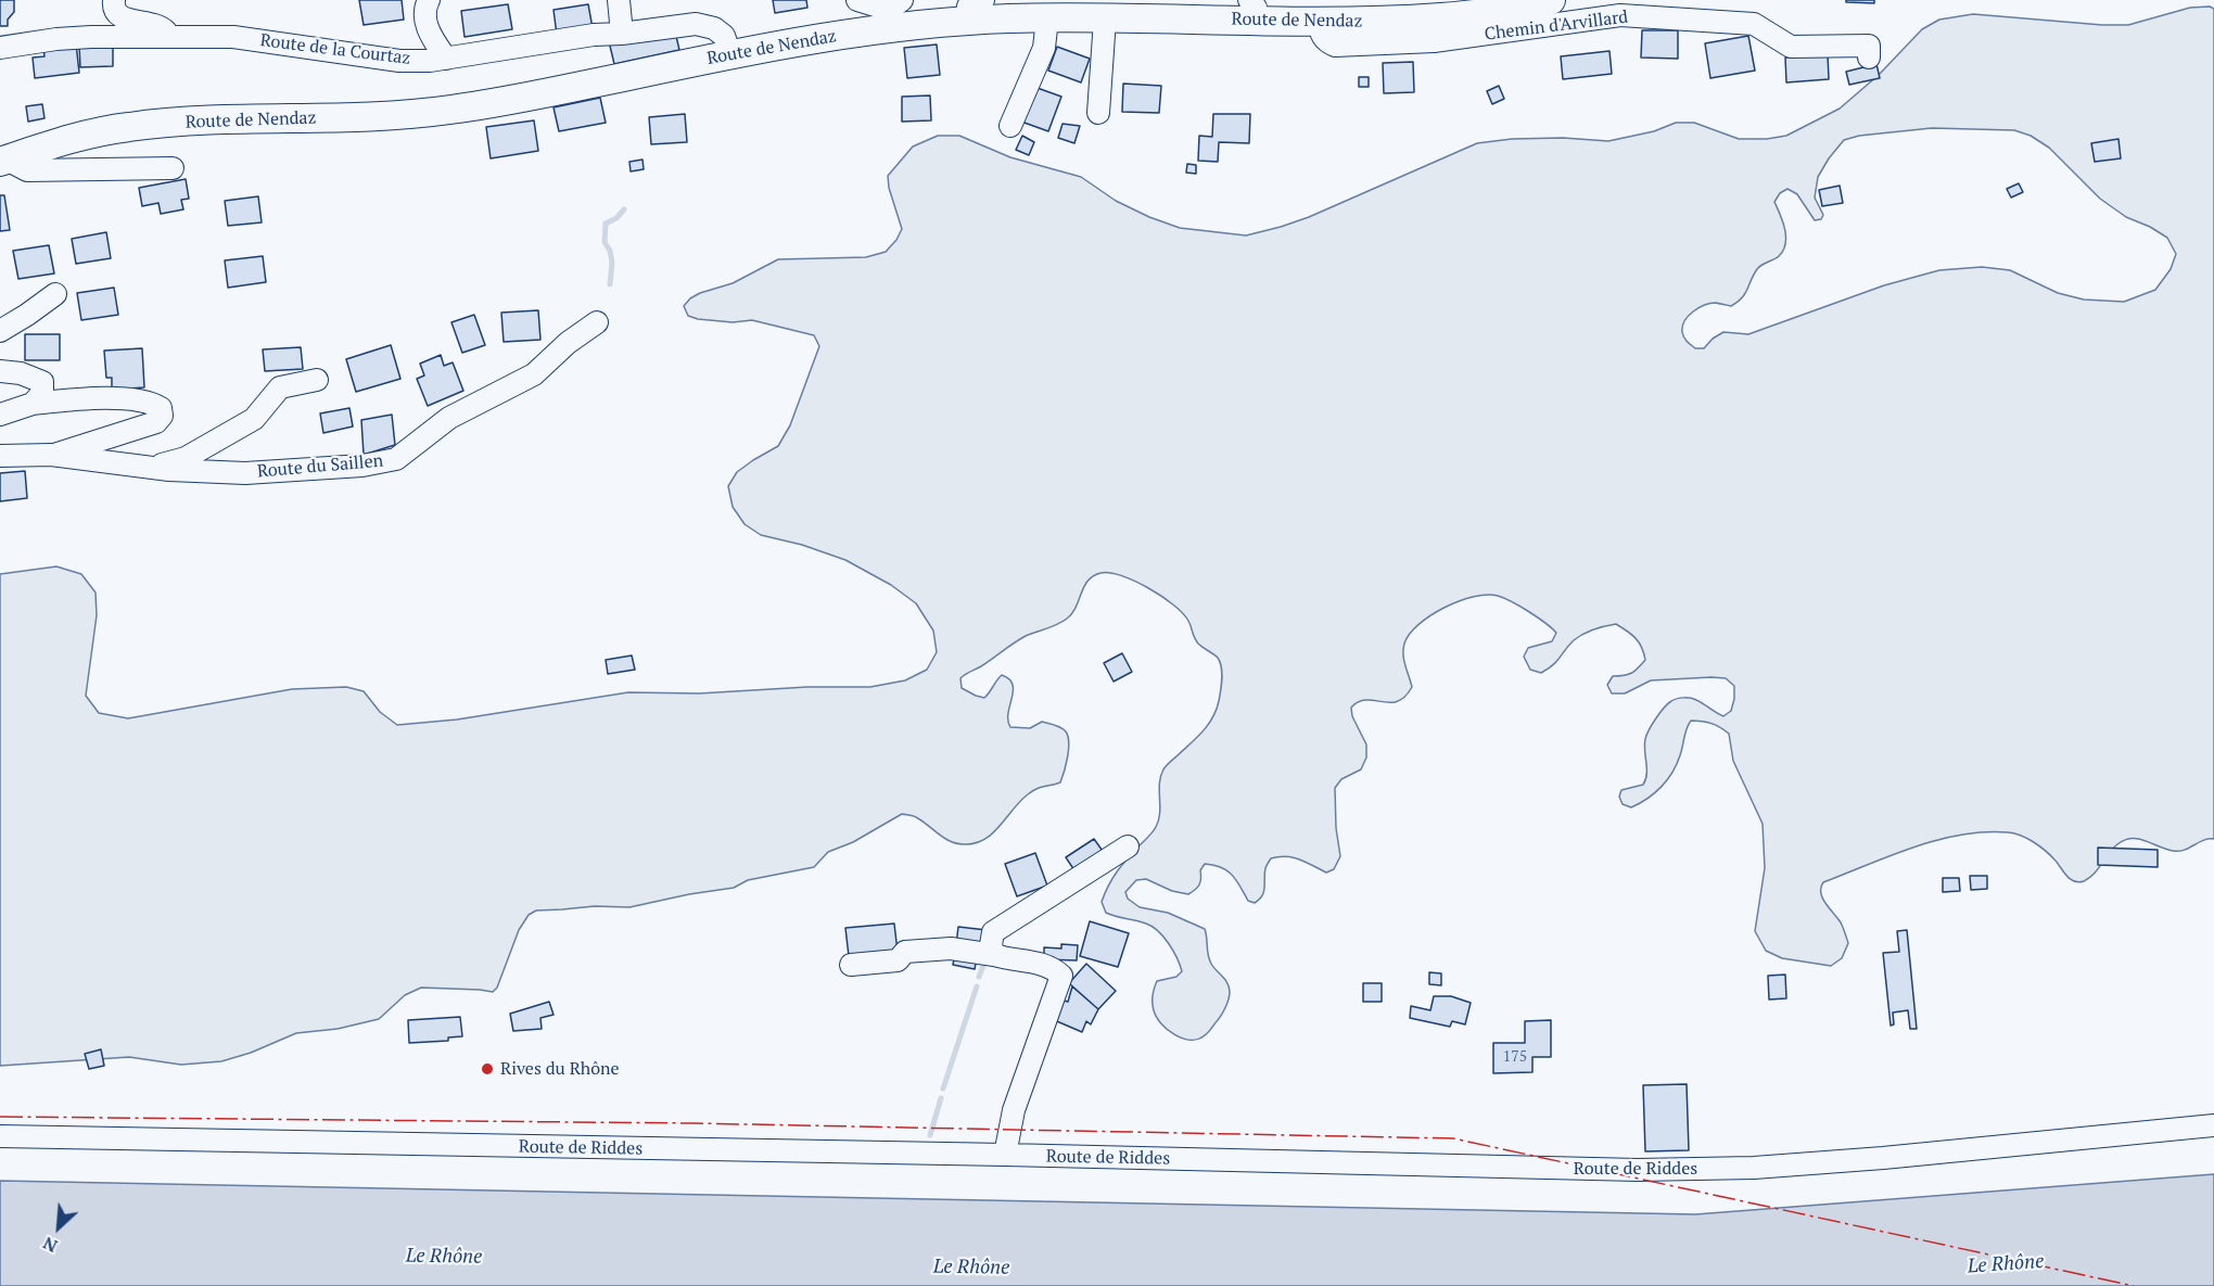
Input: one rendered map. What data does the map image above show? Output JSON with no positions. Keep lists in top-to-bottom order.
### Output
{
  "streets": {
    "main road": ["Route de Nendaz"],
    "street": [
      "Chemin d'Arvillard",
      "Route de la Courtaz",
      "Route du Saillen",
      "Route de Riddes"
    ]
  },
  "crossings": [
    ["Route de Nendaz", "Chemin d'Arvillard"],
    ["Route de Nendaz", "Route de la Courtaz"]
  ],
  "water": ["Le Rhône"],
  "places": ["Rives du Rhône"],
  "house_numbers": ["175"],
  "north": "bottom left"
}
